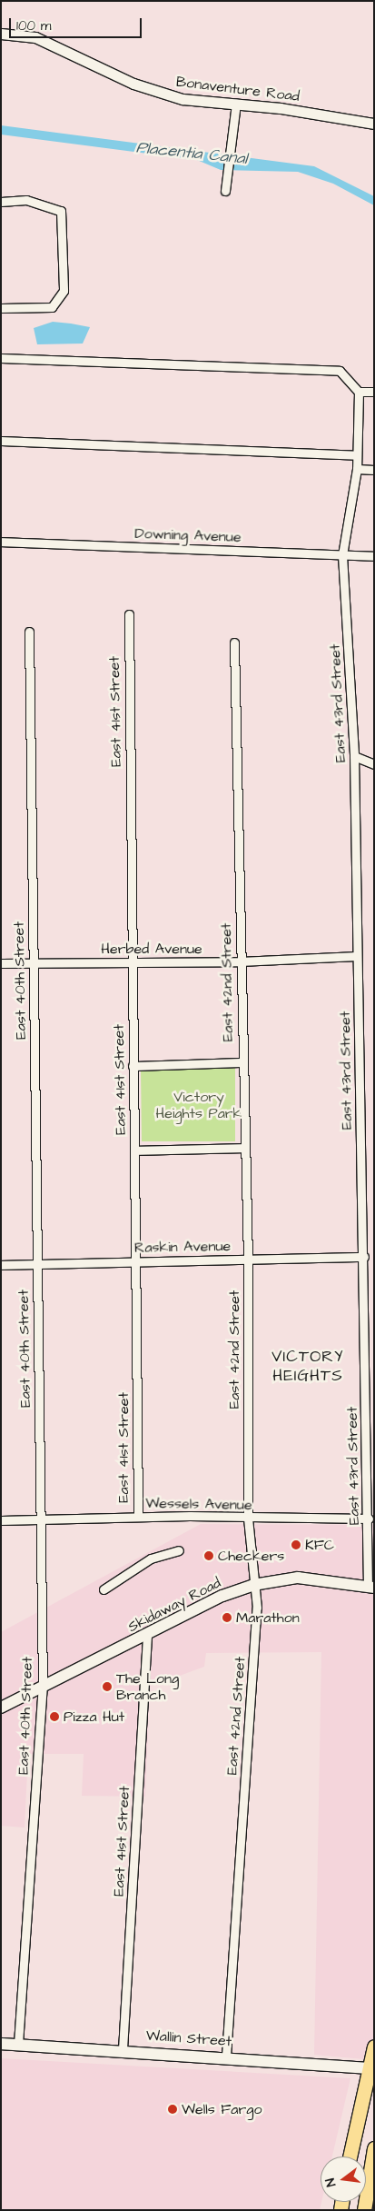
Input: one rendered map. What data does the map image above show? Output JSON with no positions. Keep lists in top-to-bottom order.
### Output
{
  "streets": {
    "main road": ["Skidaway Road", "Wallin Street"],
    "street": [
      "Bonaventure Road",
      "Downing Avenue",
      "East 43rd Street",
      "East 41st Street",
      "Herbed Avenue",
      "East 40th Street",
      "East 42nd Street",
      "Raskin Avenue",
      "Wessels Avenue"
    ]
  },
  "crossings": [
    ["Downing Avenue", "East 43rd Street"],
    ["East 43rd Street", "Herbed Avenue"],
    ["East 43rd Street", "Raskin Avenue"],
    ["East 43rd Street", "Wessels Avenue"],
    ["East 43rd Street", "Skidaway Road"],
    ["East 41st Street", "Herbed Avenue"],
    ["East 41st Street", "Raskin Avenue"],
    ["East 41st Street", "Wessels Avenue"],
    ["East 41st Street", "Skidaway Road"],
    ["East 41st Street", "Wallin Street"],
    ["Herbed Avenue", "East 40th Street"],
    ["Herbed Avenue", "East 42nd Street"],
    ["East 40th Street", "Raskin Avenue"],
    ["East 40th Street", "Wessels Avenue"],
    ["East 40th Street", "Skidaway Road"],
    ["East 40th Street", "Wallin Street"],
    ["East 42nd Street", "Raskin Avenue"],
    ["East 42nd Street", "Wessels Avenue"],
    ["East 42nd Street", "Skidaway Road"],
    ["East 42nd Street", "Wallin Street"]
  ],
  "districts": ["VICTORY HEIGHTS"],
  "water": ["Placentia Canal"],
  "parks": ["Victory Heights Park"],
  "places": [
    "KFC",
    "Checkers",
    "Marathon",
    "The Long Branch",
    "Pizza Hut",
    "Wells Fargo"
  ],
  "scale_bar": "100 m",
  "north": "left"
}
